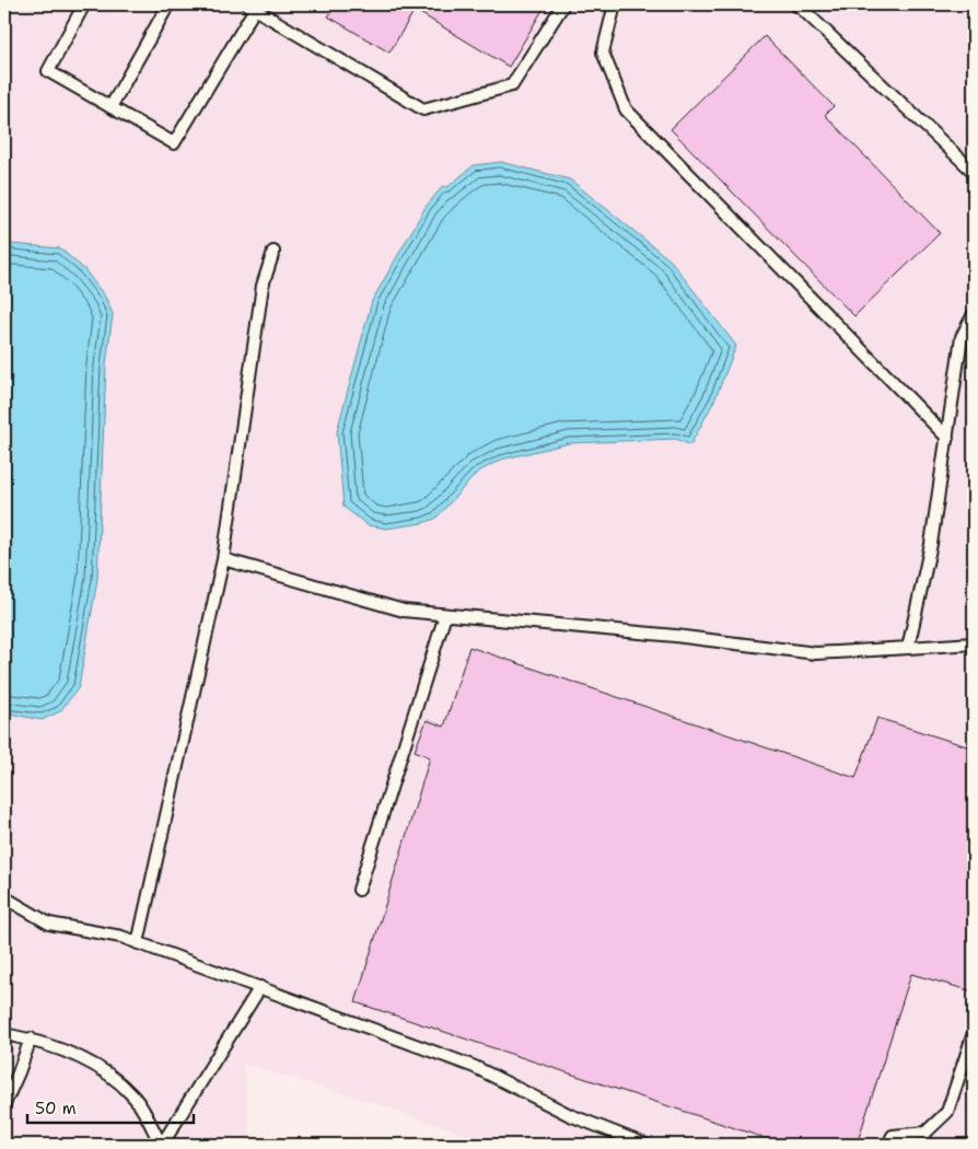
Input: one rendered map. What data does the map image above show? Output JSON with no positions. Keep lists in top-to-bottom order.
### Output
{
  "scale_bar": "50 m"
}
